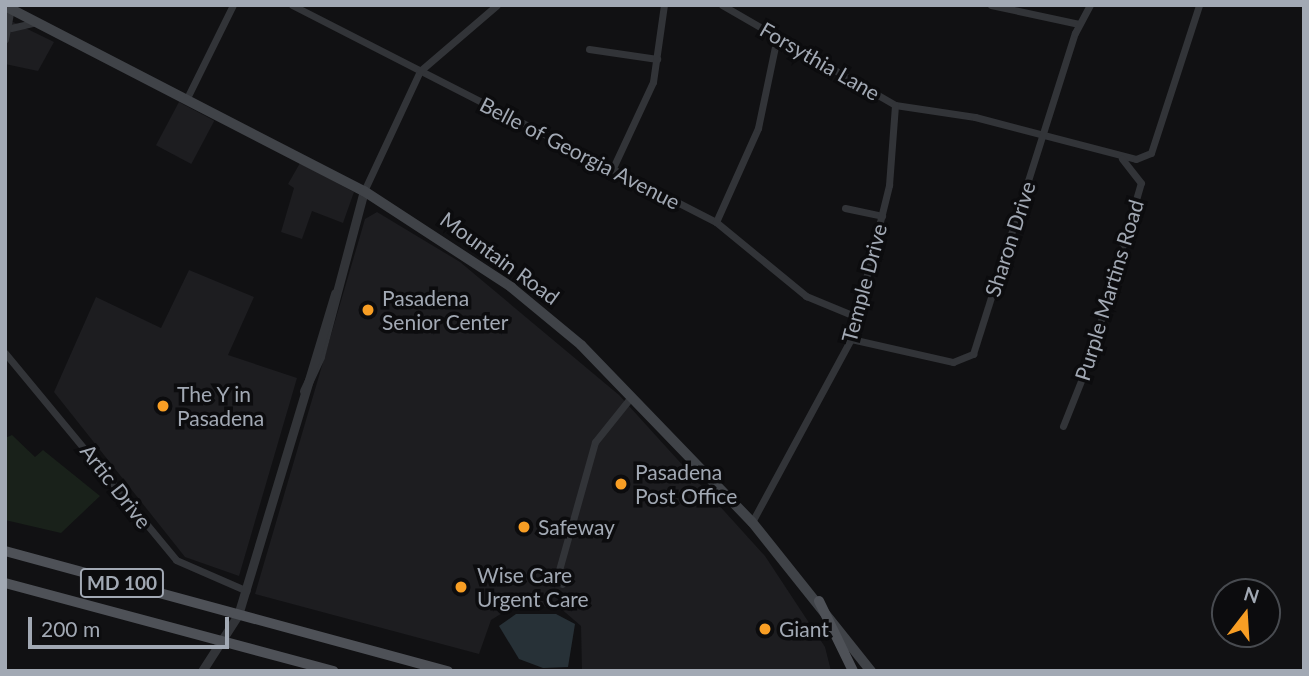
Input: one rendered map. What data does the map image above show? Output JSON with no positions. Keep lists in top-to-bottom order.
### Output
{
  "streets": {
    "main road": ["Mountain Road", "MD 100"],
    "street": [
      "Forsythia Lane",
      "Belle of Georgia Avenue",
      "Sharon Drive",
      "Temple Drive",
      "Purple Martins Road",
      "Artic Drive"
    ]
  },
  "crossings": [
    ["Forsythia Lane", "Sharon Drive"],
    ["Forsythia Lane", "Temple Drive"],
    ["Belle of Georgia Avenue", "Temple Drive"],
    ["Sharon Drive", "Temple Drive"],
    ["Mountain Road", "Temple Drive"]
  ],
  "places": [
    "Pasadena Senior Center",
    "The Y in Pasadena",
    "Pasadena Post Office",
    "Safeway",
    "Wise Care Urgent Care",
    "Giant"
  ],
  "scale_bar": "200 m",
  "north": "top"
}
